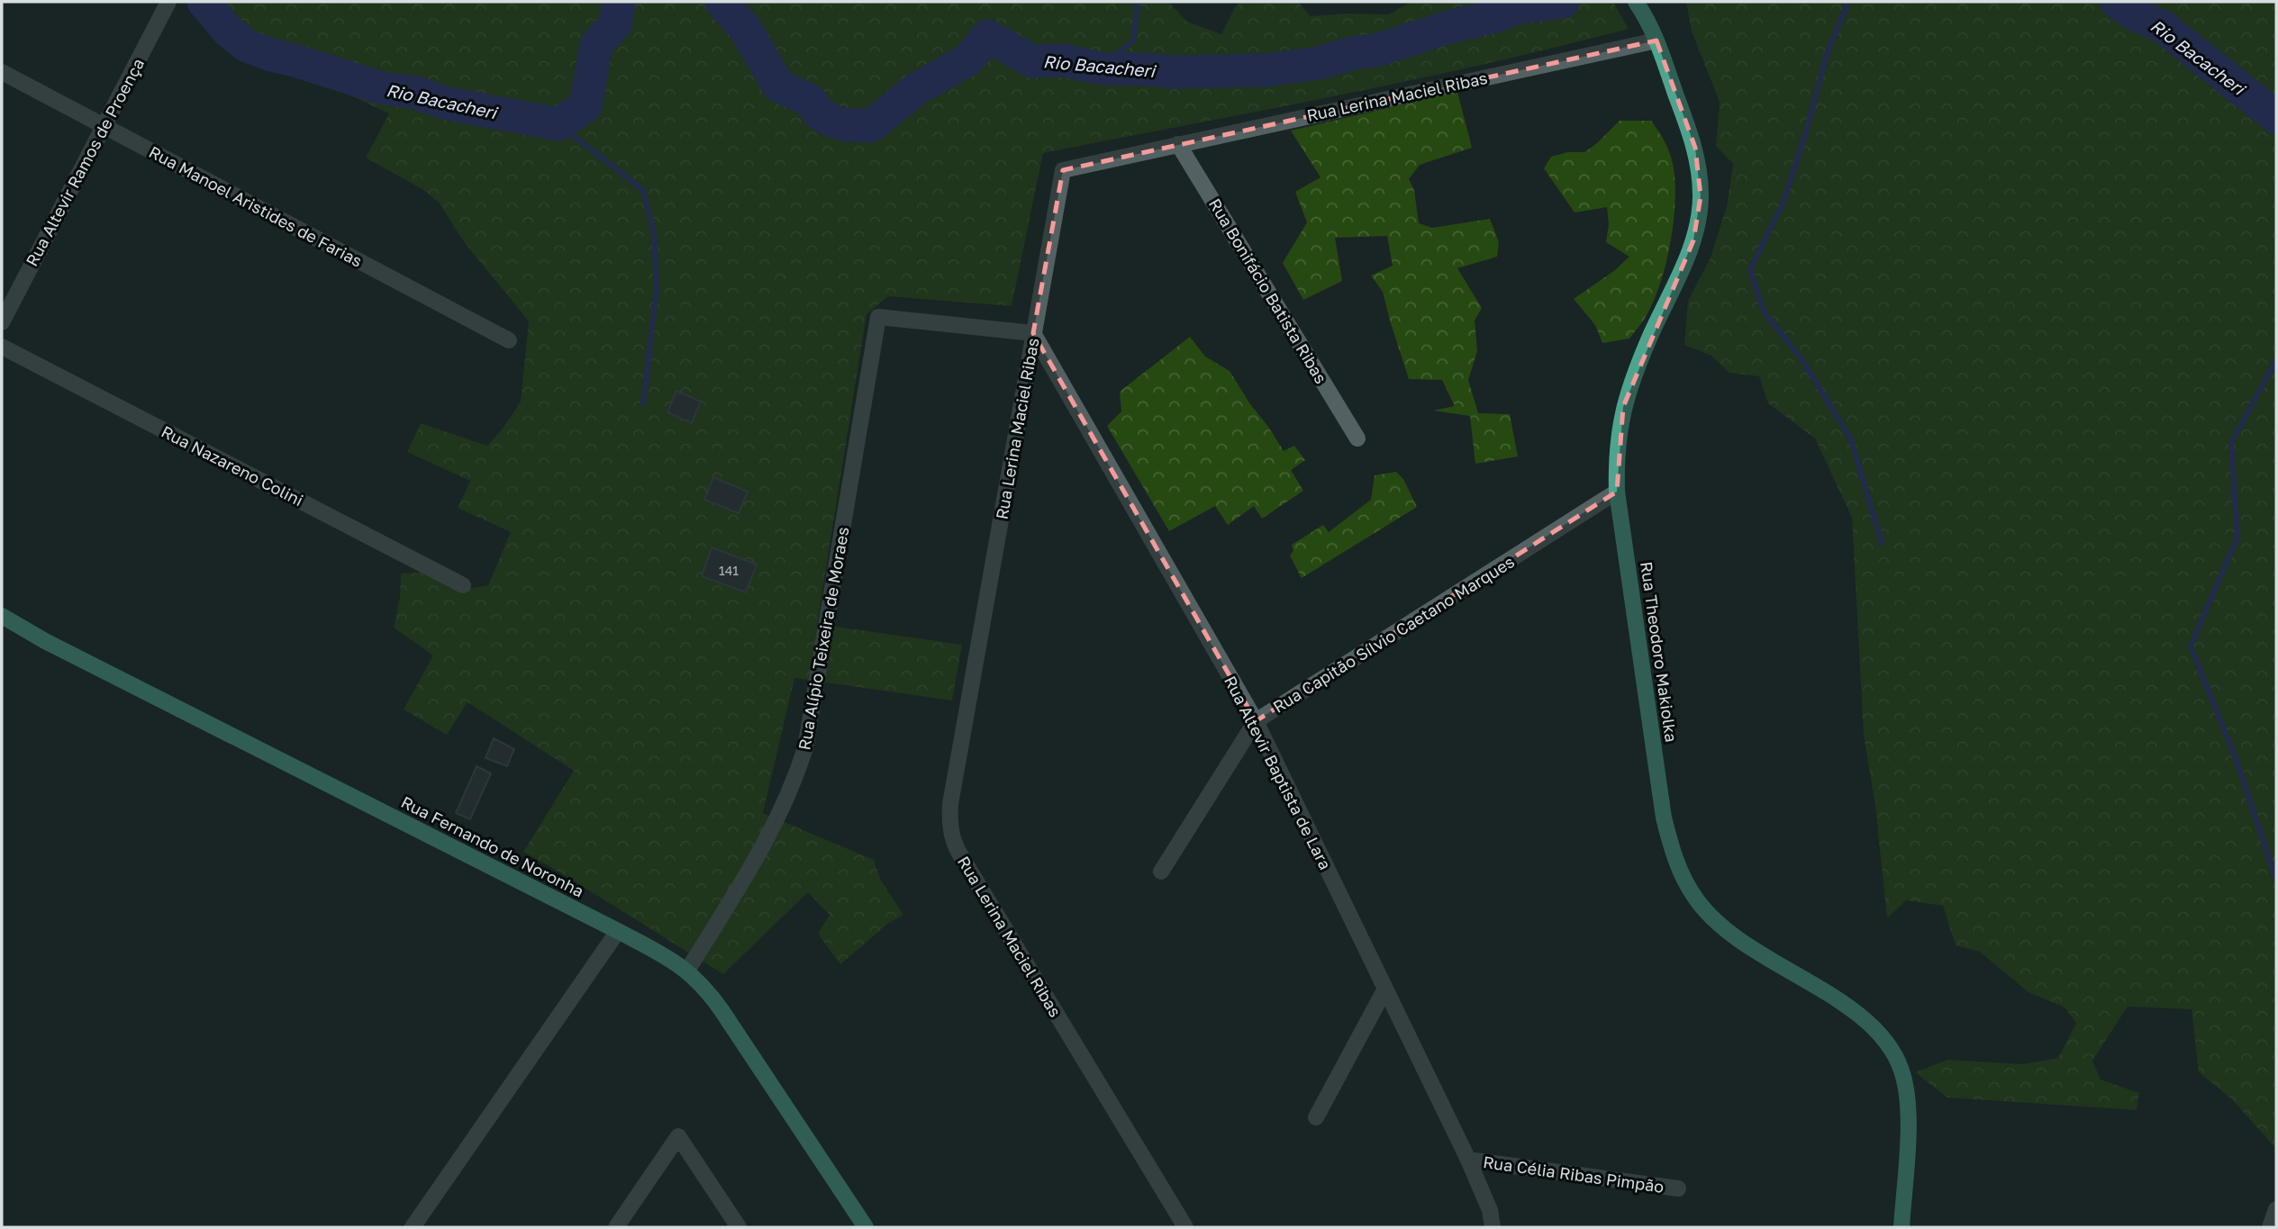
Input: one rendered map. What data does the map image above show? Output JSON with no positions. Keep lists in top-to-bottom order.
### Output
{
  "streets": {
    "main road": ["Rua Theodoro Makiolka", "Rua Fernando de Noronha"],
    "street": [
      "Rua Lerina Maciel Ribas",
      "Rua Altevir Ramos de Proença",
      "Rua Manoel Aristides de Farias",
      "Rua Bonifácio Batista Ribas",
      "Rua Nazareno Colini",
      "Rua Capitão Sílvio Caetano Marques",
      "Rua Alípio Teixeira de Moraes",
      "Rua Altevir Baptista de Lara",
      "Rua Célia Ribas Pimpão"
    ]
  },
  "crossings": [
    ["Rua Lerina Maciel Ribas", "Rua Bonifácio Batista Ribas"],
    ["Rua Lerina Maciel Ribas", "Rua Alípio Teixeira de Moraes"],
    ["Rua Lerina Maciel Ribas", "Rua Theodoro Makiolka"],
    ["Rua Lerina Maciel Ribas", "Rua Altevir Baptista de Lara"],
    ["Rua Altevir Ramos de Proença", "Rua Manoel Aristides de Farias"],
    ["Rua Capitão Sílvio Caetano Marques", "Rua Theodoro Makiolka"],
    ["Rua Capitão Sílvio Caetano Marques", "Rua Altevir Baptista de Lara"],
    ["Rua Alípio Teixeira de Moraes", "Rua Altevir Baptista de Lara"],
    ["Rua Alípio Teixeira de Moraes", "Rua Fernando de Noronha"],
    ["Rua Altevir Baptista de Lara", "Rua Célia Ribas Pimpão"]
  ],
  "water": ["Rio Bacacheri"],
  "house_numbers": ["141"]
}
